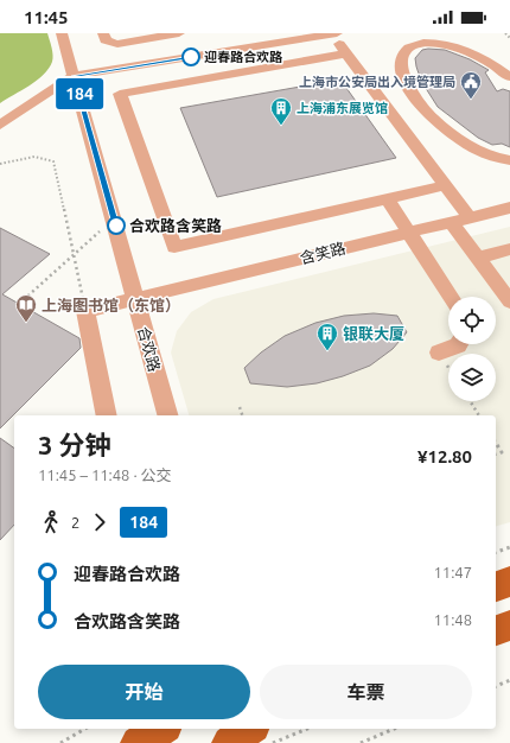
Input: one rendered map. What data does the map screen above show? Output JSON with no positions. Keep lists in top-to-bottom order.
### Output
{
  "streets": {
    "street": ["含笑路", "合欢路"]
  },
  "crossings": [
    ["含笑路", "合欢路"]
  ],
  "places": {
    "other": ["迎春路合欢路", "合欢路含笑路"],
    "public building": ["上海市公安局出入境管理局"],
    "building": ["上海浦东展览馆", "银联大厦"],
    "library": ["上海图书馆（东馆）"]
  },
  "lines": ["bus line 184"],
  "page": {
    "status": "11:45",
    "on_map": "184",
    "heading": ["3 分钟", "11:45 – 11:48 · 公交", "¥12.80"],
    "legs": ["2", "184"],
    "list": [
      {
        "name": "迎春路合欢路",
        "value": "11:47"
      },
      {
        "name": "合欢路含笑路",
        "value": "11:48"
      }
    ],
    "buttons": ["开始", "车票"]
  }
}
